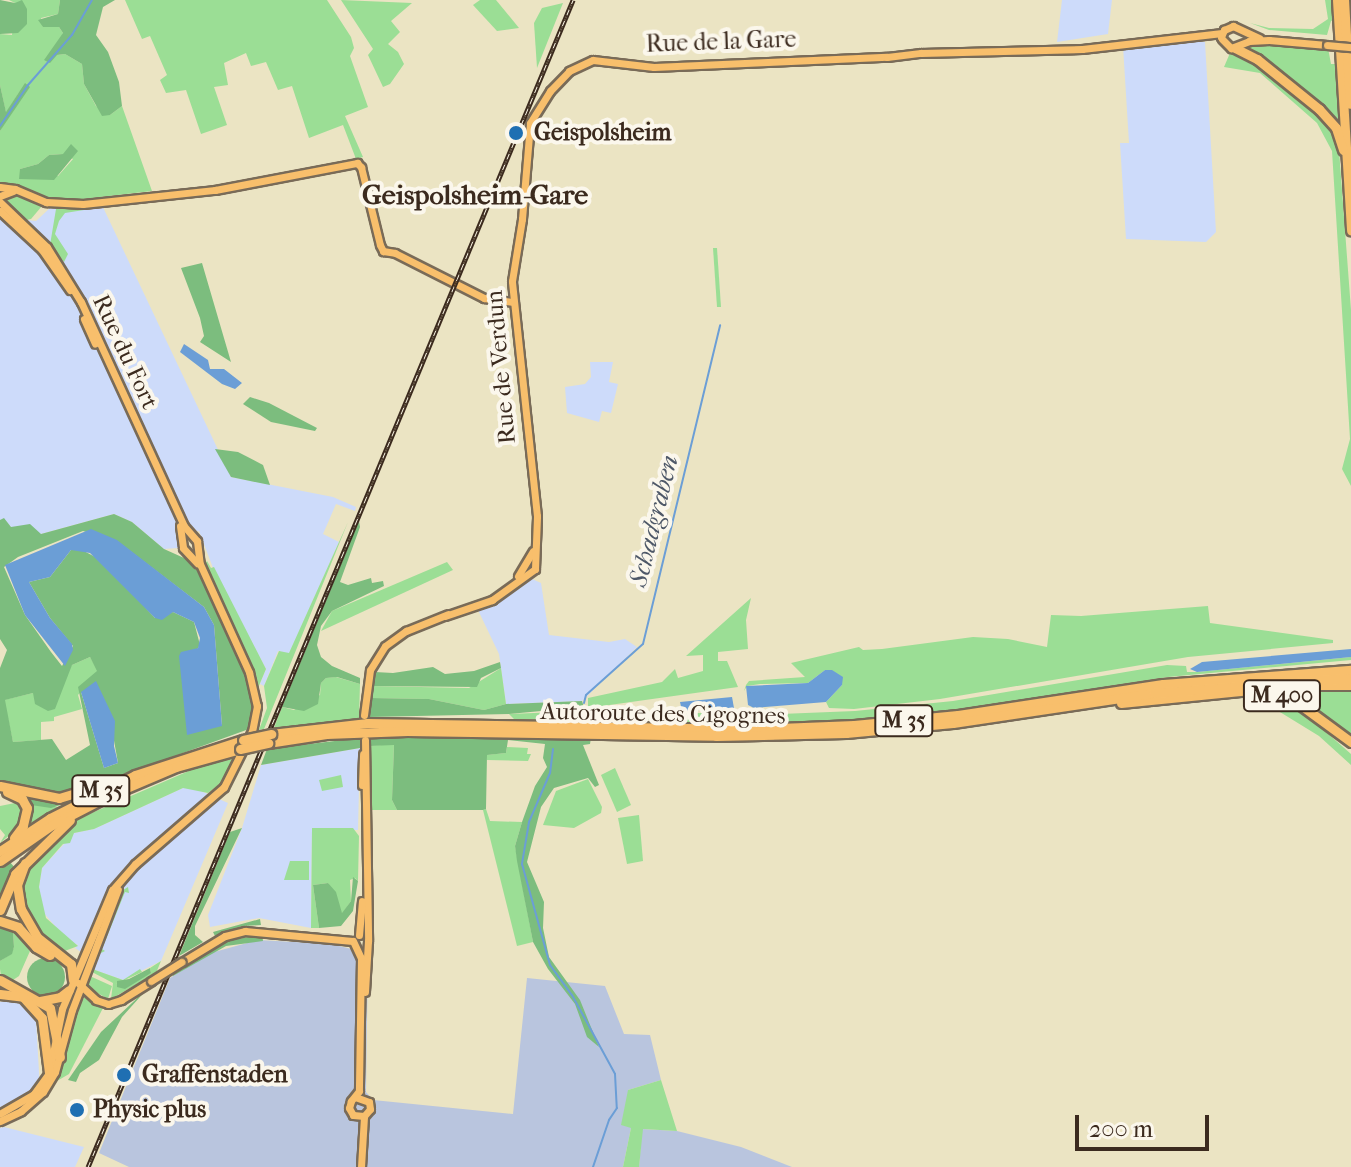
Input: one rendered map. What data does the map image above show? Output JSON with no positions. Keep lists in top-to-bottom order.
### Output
{
  "streets": {
    "highway": ["M 400", "Autoroute des Cigognes", "M 35"],
    "main road": ["Rue de la Gare", "Rue du Fort", "Rue de Verdun"]
  },
  "crossings": [
    ["Rue de la Gare", "Rue de Verdun"],
    ["M 400", "Autoroute des Cigognes"]
  ],
  "districts": ["Geispolsheim-Gare"],
  "water": ["Schadgraben"],
  "places": ["Geispolsheim", "Graffenstaden", "Physic plus"],
  "scale_bar": "200 m"
}
